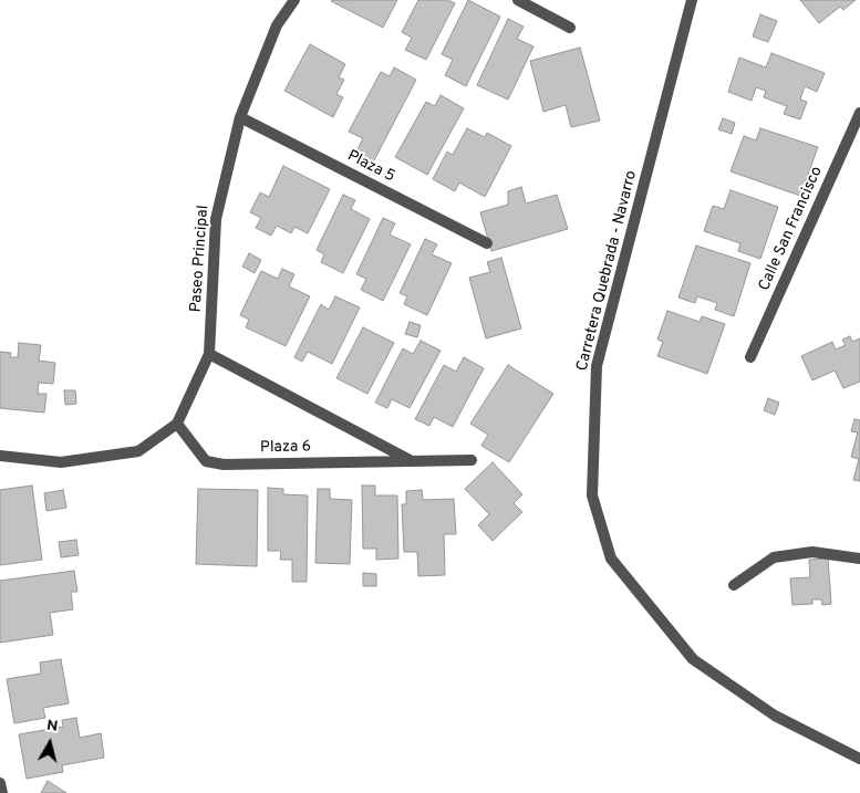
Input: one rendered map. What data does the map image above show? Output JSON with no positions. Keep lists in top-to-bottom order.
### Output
{
  "streets": {
    "street": [
      "Plaza 5",
      "Calle San Francisco",
      "Paseo Principal",
      "Carretera Quebrada - Navarro",
      "Plaza 6"
    ]
  },
  "crossings": [
    ["Plaza 5", "Paseo Principal"],
    ["Paseo Principal", "Plaza 6"]
  ],
  "north": "top"
}
